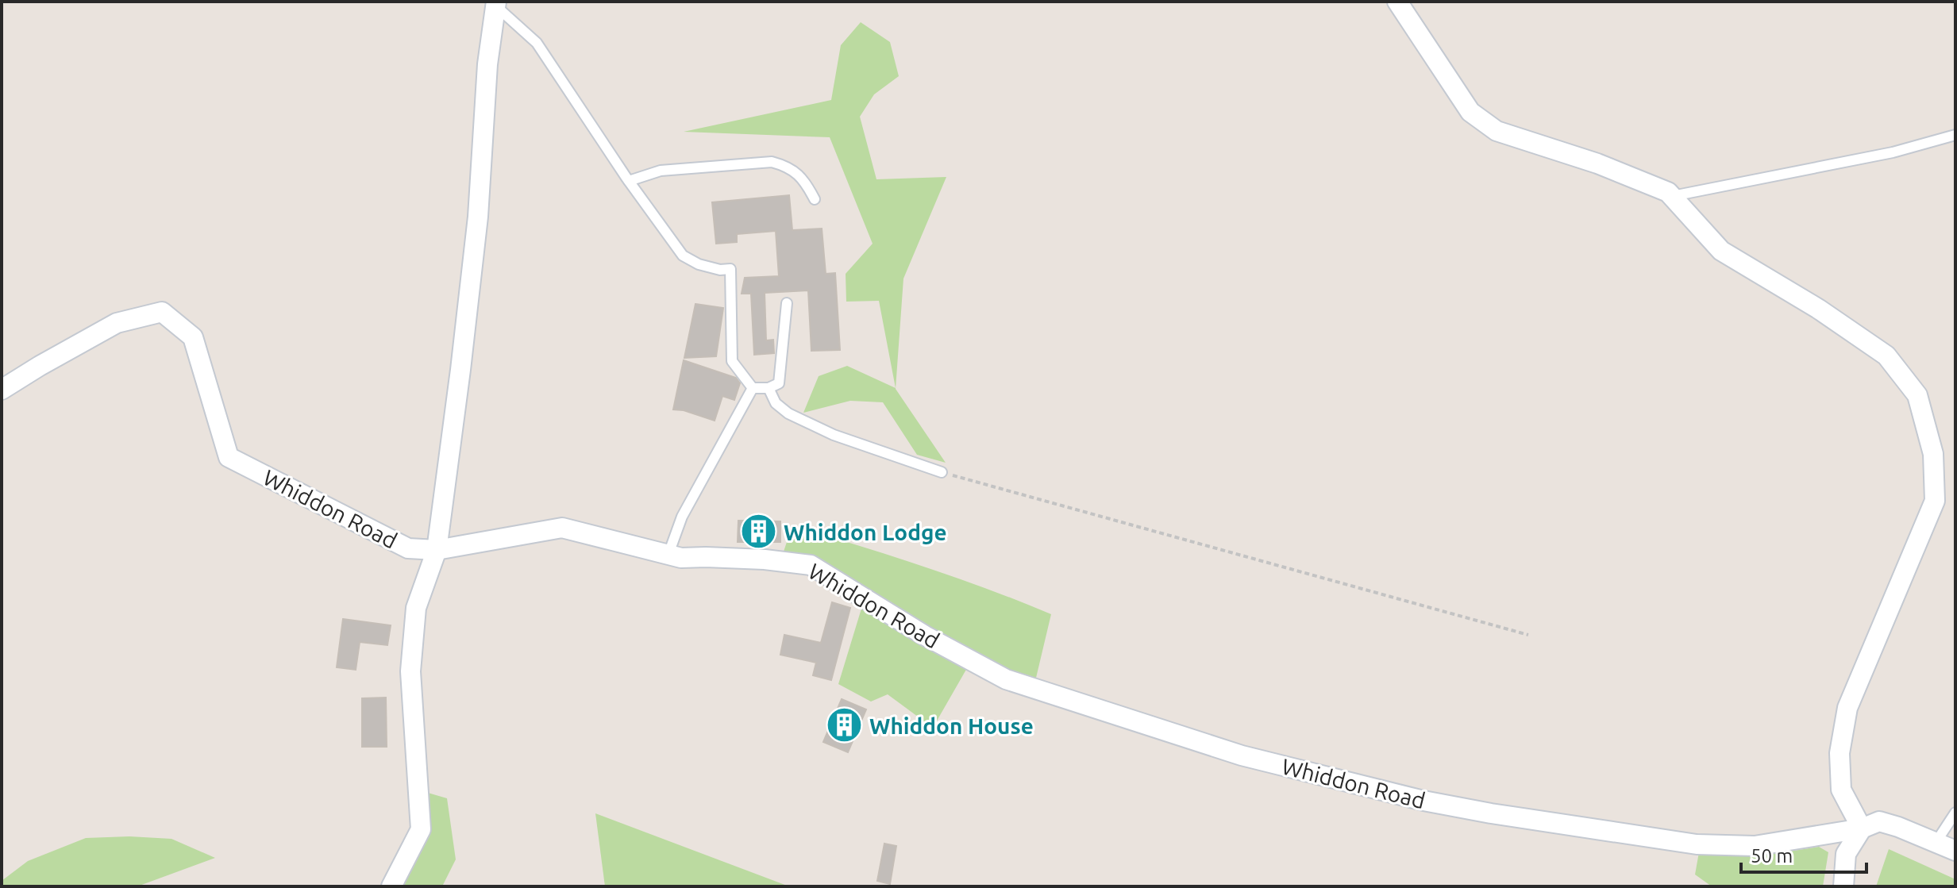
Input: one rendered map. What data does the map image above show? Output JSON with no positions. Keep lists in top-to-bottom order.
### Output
{
  "streets": {
    "street": ["Whiddon Road"]
  },
  "places": {
    "building": ["Whiddon Lodge", "Whiddon House"]
  },
  "scale_bar": "50 m"
}
